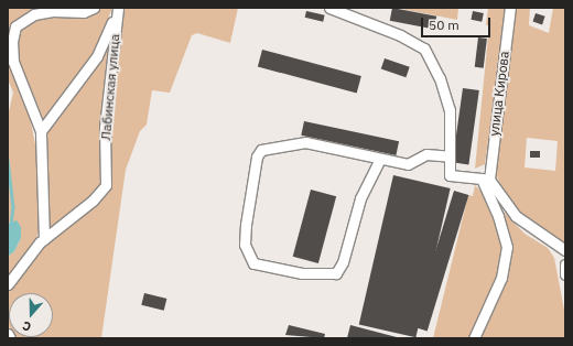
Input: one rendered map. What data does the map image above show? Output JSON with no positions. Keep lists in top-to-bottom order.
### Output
{
  "streets": {
    "street": ["Лабинская улица", "улица Кирова"]
  },
  "scale_bar": "50 m",
  "north": "bottom"
}
